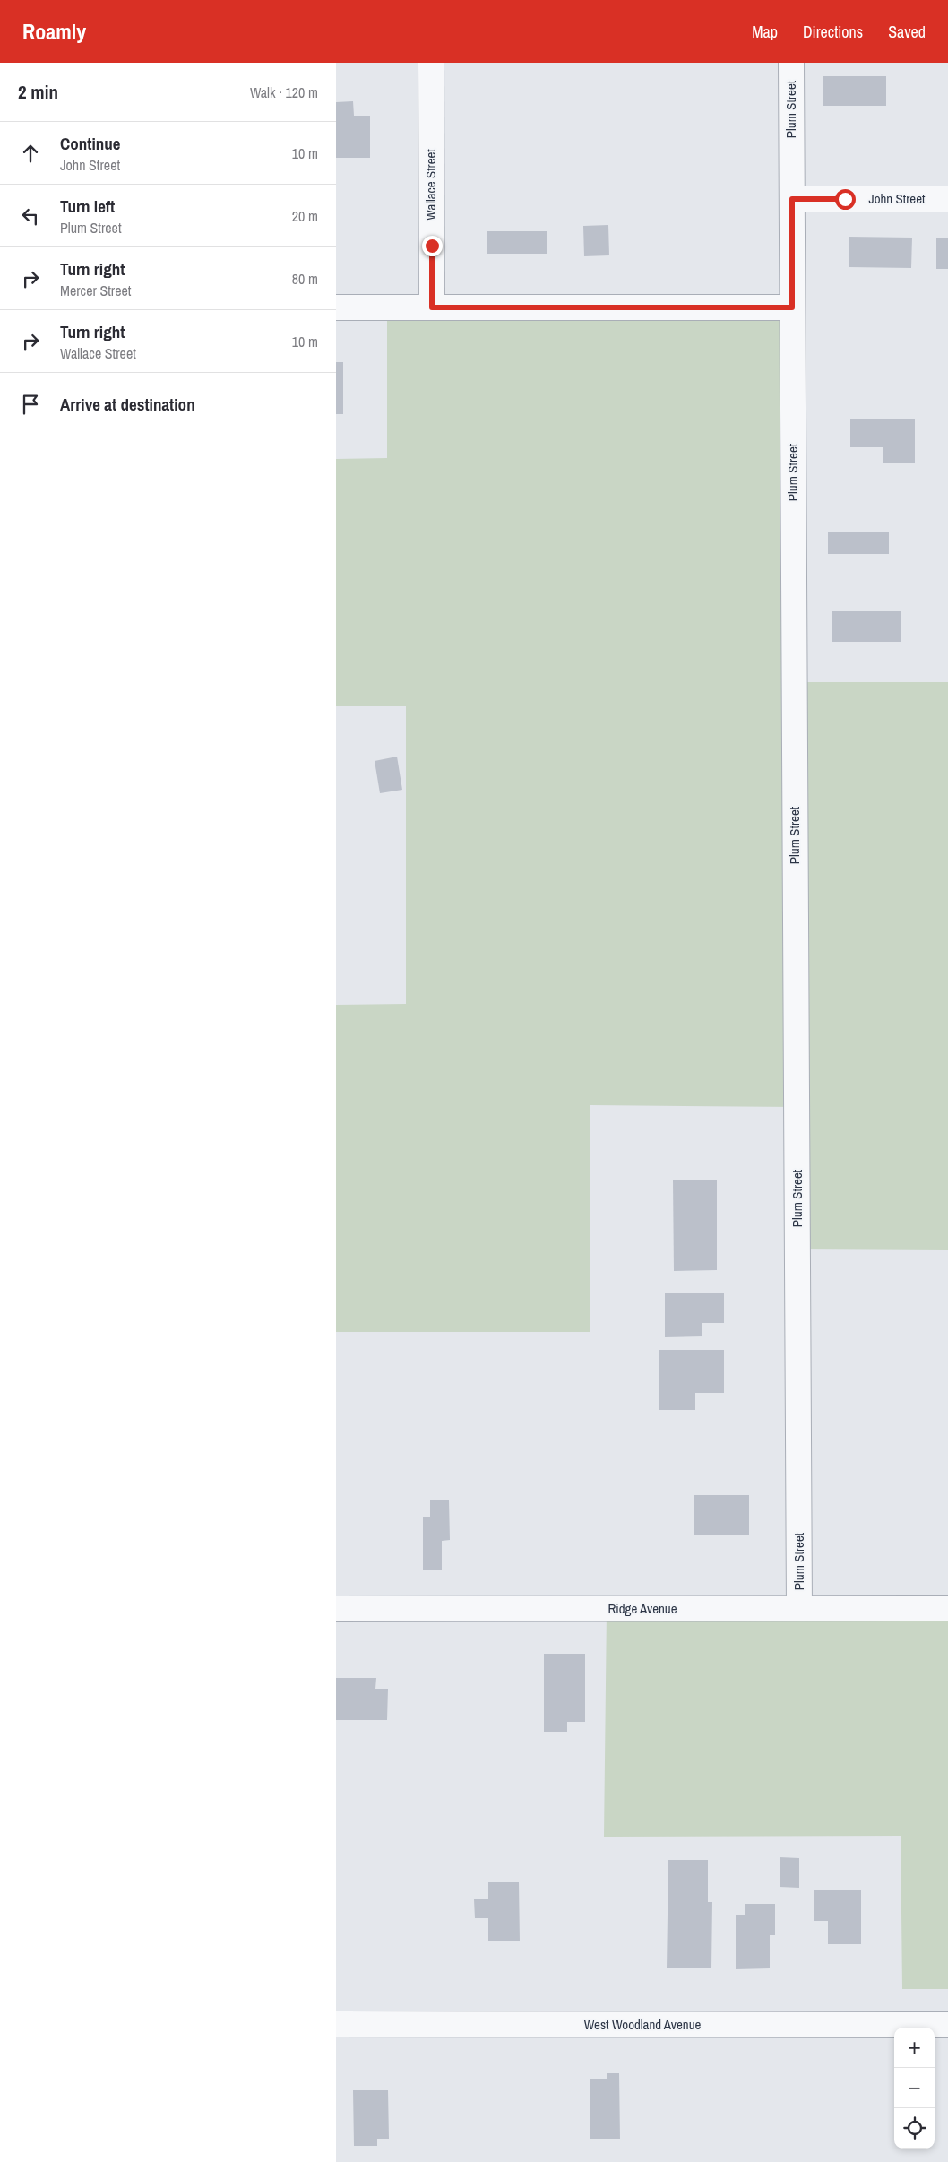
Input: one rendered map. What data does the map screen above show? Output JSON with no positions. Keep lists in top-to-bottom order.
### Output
{
  "streets": {
    "street": [
      "Plum Street",
      "Wallace Street",
      "John Street",
      "Ridge Avenue",
      "West Woodland Avenue"
    ]
  },
  "crossings": [
    ["Plum Street", "John Street"],
    ["Plum Street", "Ridge Avenue"]
  ],
  "page": {
    "header": "Roamly",
    "nav": ["Map", "Directions", "Saved"],
    "heading": ["2 min", "Walk · 120 m"],
    "list": [
      ["Continue", "John Street", "10 m"],
      ["Turn left", "Plum Street", "20 m"],
      ["Turn right", "Mercer Street", "80 m"],
      ["Turn right", "Wallace Street", "10 m"],
      "Arrive at destination"
    ],
    "map_buttons": ["+", "−"]
  }
}
